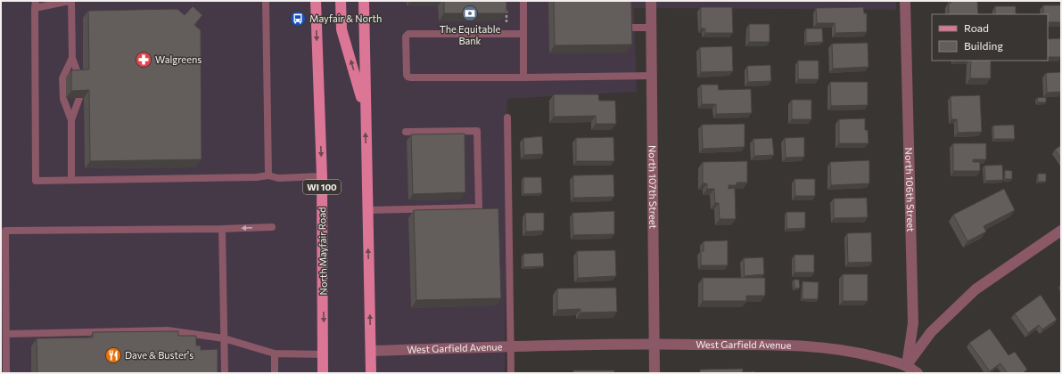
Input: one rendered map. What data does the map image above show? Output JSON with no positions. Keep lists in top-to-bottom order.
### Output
{
  "streets": {
    "main road": ["WI 100", "North Mayfair Road"],
    "street": ["North 107th Street", "North 106th Street", "West Garfield Avenue"]
  },
  "crossings": [
    ["North 107th Street", "West Garfield Avenue"],
    ["North 106th Street", "West Garfield Avenue"]
  ],
  "places": {
    "bank": ["The Equitable Bank"],
    "bus stop": ["Mayfair & North"],
    "pharmacy": ["Walgreens"],
    "restaurant": ["Dave & Buster's"]
  },
  "legend": ["Road", "Building"]
}
